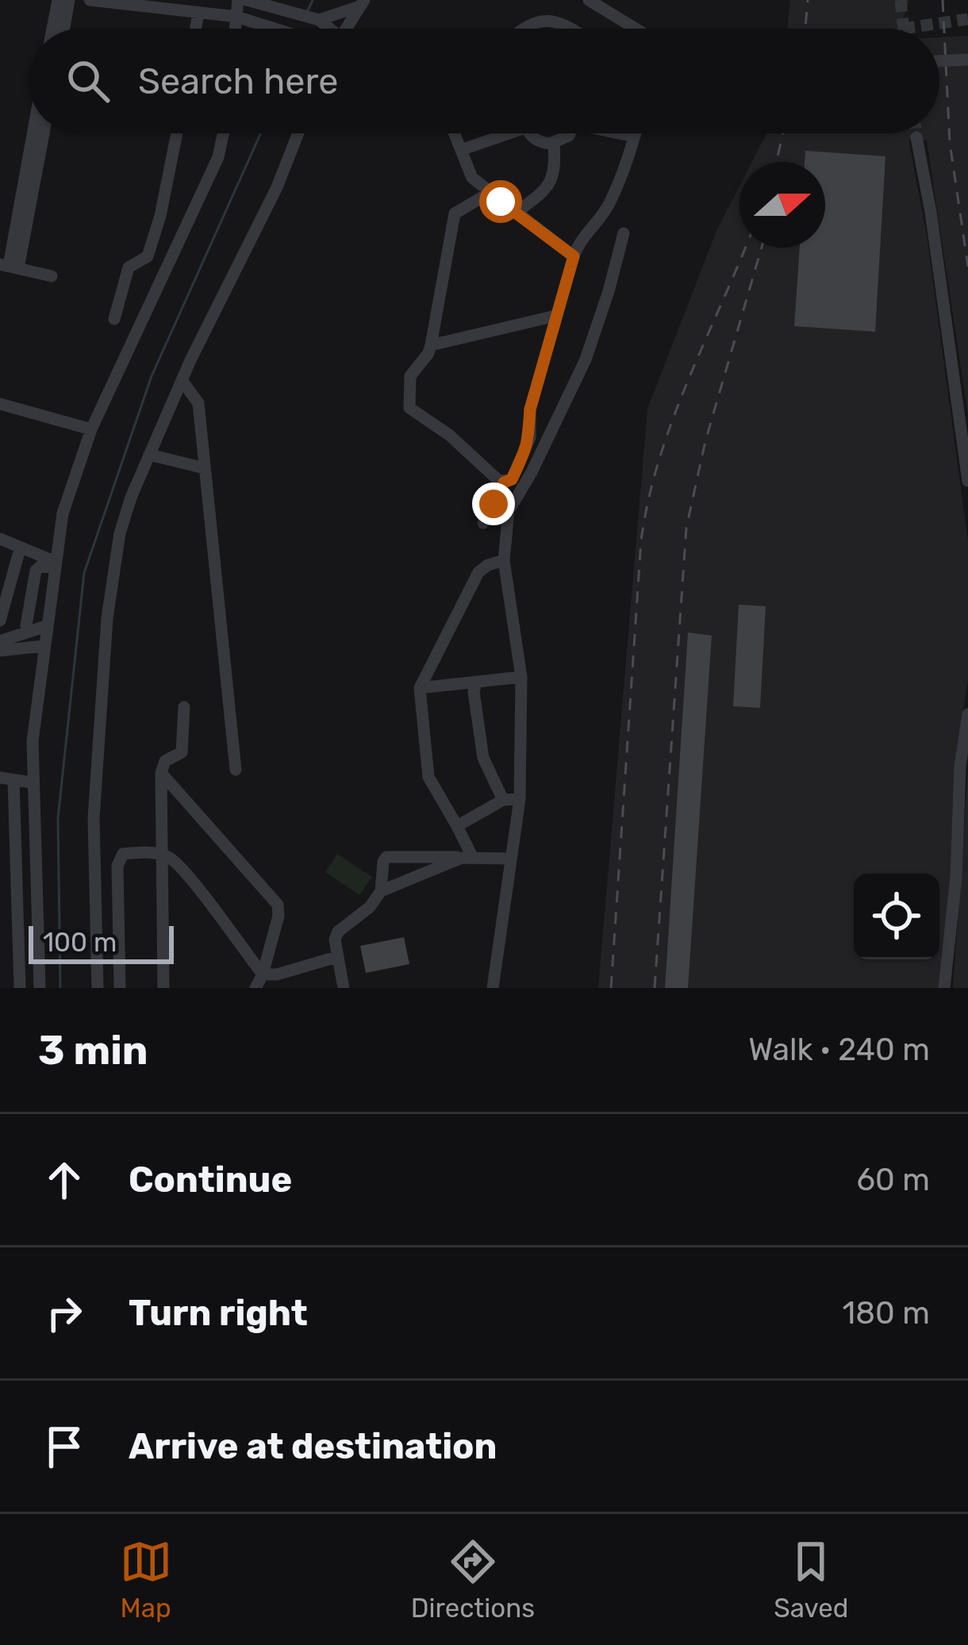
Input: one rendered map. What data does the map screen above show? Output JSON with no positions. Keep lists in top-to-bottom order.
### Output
{
  "scale_bar": "100 m",
  "north": "right",
  "page": {
    "search": "Search here",
    "scale": "100 m",
    "heading": ["3 min", "Walk · 240 m"],
    "list": [
      ["Continue", "60 m"],
      ["Turn right", "180 m"],
      "Arrive at destination"
    ],
    "nav": ["Map", "Directions", "Saved"]
  }
}
